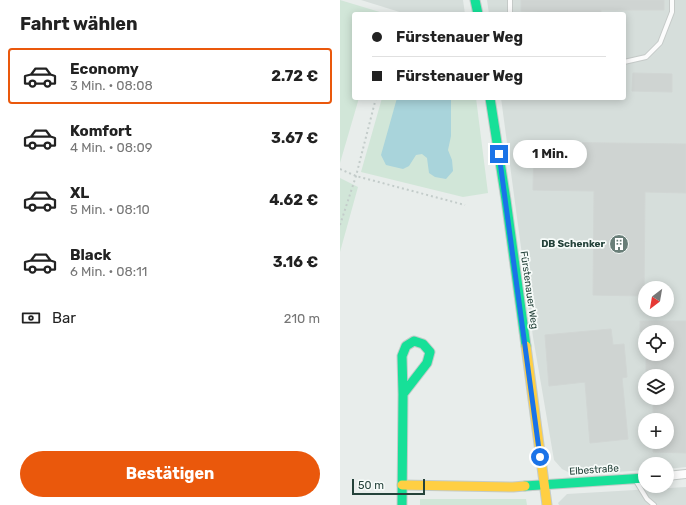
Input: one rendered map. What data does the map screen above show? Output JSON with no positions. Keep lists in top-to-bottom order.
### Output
{
  "streets": {
    "street": ["Fürstenauer Weg", "Elbestraße"]
  },
  "crossings": [
    ["Fürstenauer Weg", "Elbestraße"]
  ],
  "places": {
    "building": ["DB Schenker"]
  },
  "scale_bar": "50 m",
  "north": "bottom left",
  "page": {
    "heading": "Fahrt wählen",
    "banner": ["Fürstenauer Weg", "Fürstenauer Weg"],
    "list": [
      {
        "name": "Economy",
        "note": "3 Min. · 08:08",
        "value": "2.72 €"
      },
      {
        "name": "Komfort",
        "note": "4 Min. · 08:09",
        "value": "3.67 €"
      },
      {
        "name": "XL",
        "note": "5 Min. · 08:10",
        "value": "4.62 €"
      },
      {
        "name": "Black",
        "note": "6 Min. · 08:11",
        "value": "3.16 €"
      }
    ],
    "bubble": "1 Min.",
    "map_buttons": ["+", "−"],
    "pay": ["Bar", "210 m"],
    "buttons": "Bestätigen",
    "scale": "50 m"
  }
}
